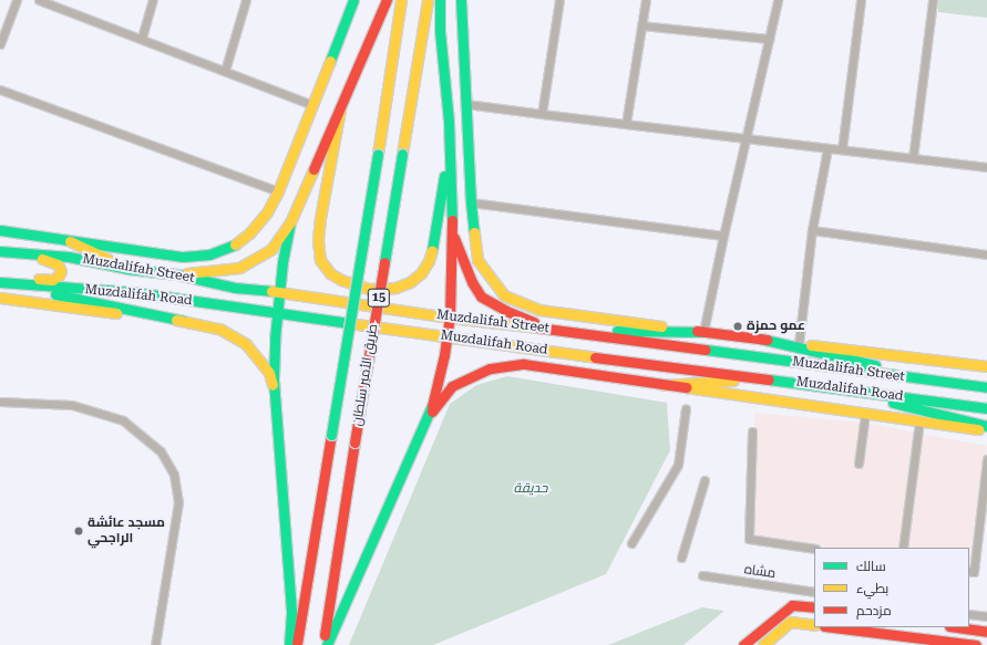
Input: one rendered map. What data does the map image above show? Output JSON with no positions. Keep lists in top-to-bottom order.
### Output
{
  "streets": {
    "main road": [
      "Muzdalifah Street",
      "Muzdalifah Road",
      "15",
      "طريق الأمير سلطان"
    ],
    "street": ["مشاه"]
  },
  "parks": ["حديقة"],
  "places": ["عمو حمزة", "مسجد عائشة الراجحي"],
  "legend": ["سالك", "بطيء", "مزدحم"]
}
